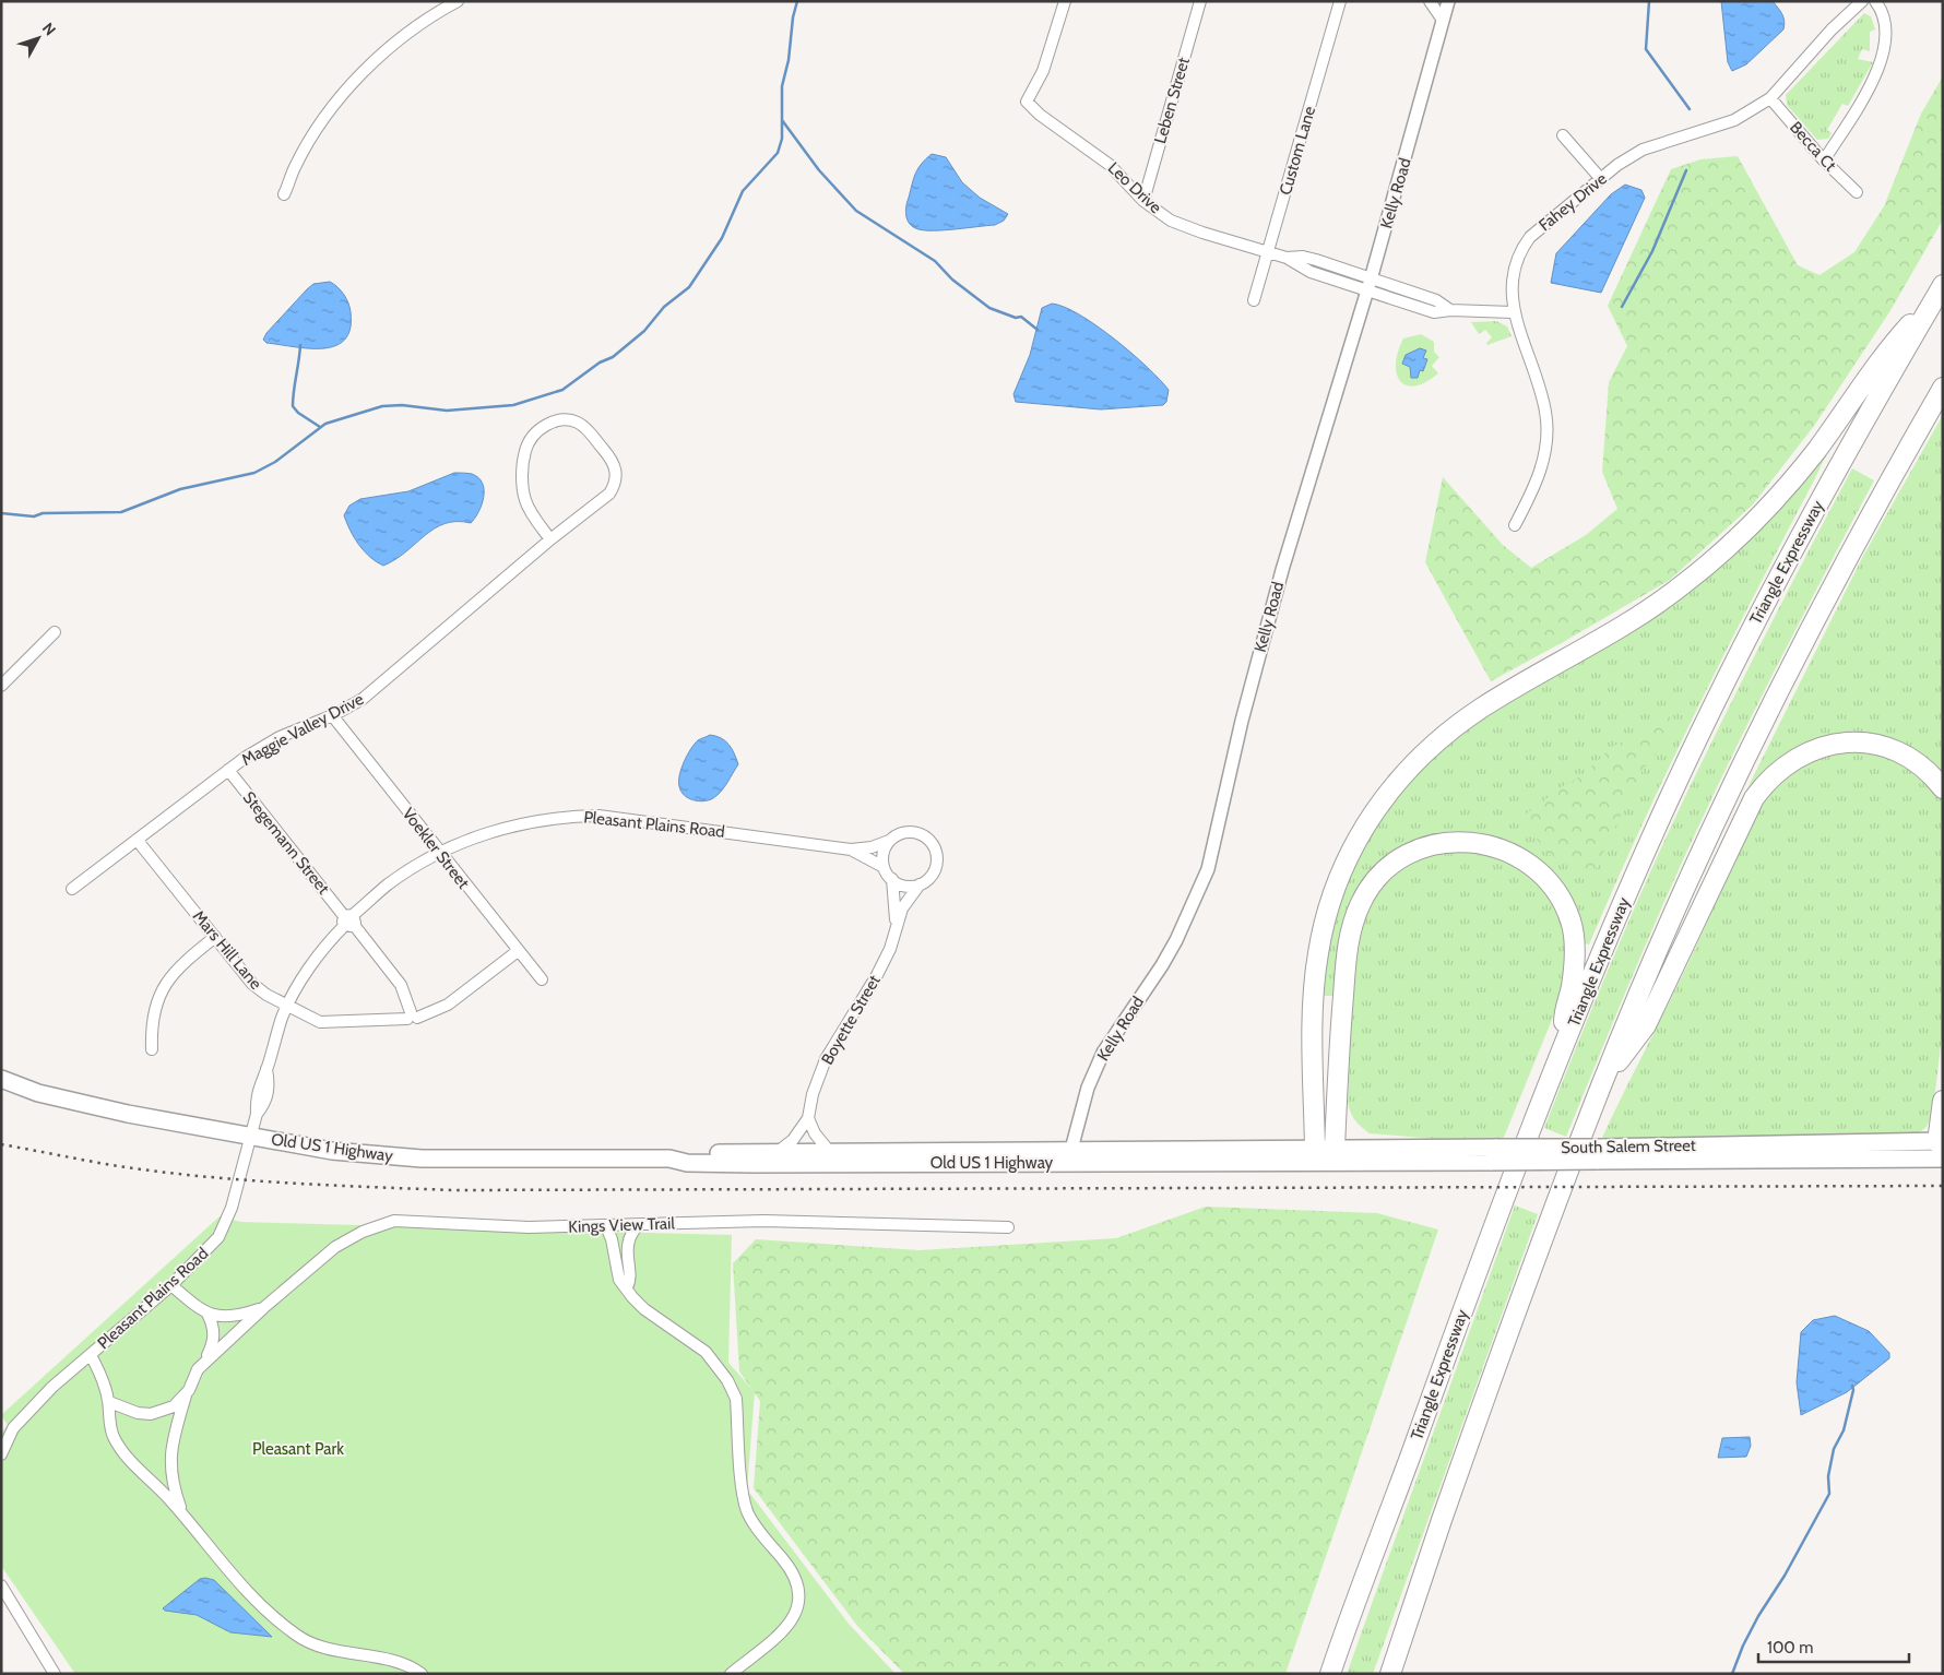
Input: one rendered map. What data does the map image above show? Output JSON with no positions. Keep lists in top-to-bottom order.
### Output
{
  "streets": {
    "highway": ["Triangle Expressway"],
    "main road": ["South Salem Street", "Old US 1 Highway"],
    "street": [
      "Leben Street",
      "Becca Ct",
      "Custom Lane",
      "Leo Drive",
      "Kelly Road",
      "Fahey Drive",
      "Maggie Valley Drive",
      "Pleasant Plains Road",
      "Stegemann Street",
      "Voekler Street",
      "Mars Hill Lane",
      "Boyette Street",
      "Kings View Trail"
    ]
  },
  "crossings": [
    ["Leben Street", "Leo Drive"],
    ["Becca Ct", "Fahey Drive"],
    ["Custom Lane", "Leo Drive"],
    ["Leo Drive", "Kelly Road"],
    ["Leo Drive", "Fahey Drive"],
    ["Kelly Road", "Old US 1 Highway"],
    ["Maggie Valley Drive", "Stegemann Street"],
    ["Maggie Valley Drive", "Voekler Street"],
    ["Maggie Valley Drive", "Mars Hill Lane"],
    ["Pleasant Plains Road", "Stegemann Street"],
    ["Pleasant Plains Road", "Voekler Street"],
    ["Pleasant Plains Road", "Mars Hill Lane"],
    ["Pleasant Plains Road", "Boyette Street"],
    ["Pleasant Plains Road", "Old US 1 Highway"],
    ["Pleasant Plains Road", "Kings View Trail"],
    ["Stegemann Street", "Mars Hill Lane"],
    ["Voekler Street", "Mars Hill Lane"],
    ["Boyette Street", "Old US 1 Highway"],
    ["South Salem Street", "Old US 1 Highway"]
  ],
  "parks": ["Pleasant Park"],
  "scale_bar": "100 m",
  "north": "top right"
}
